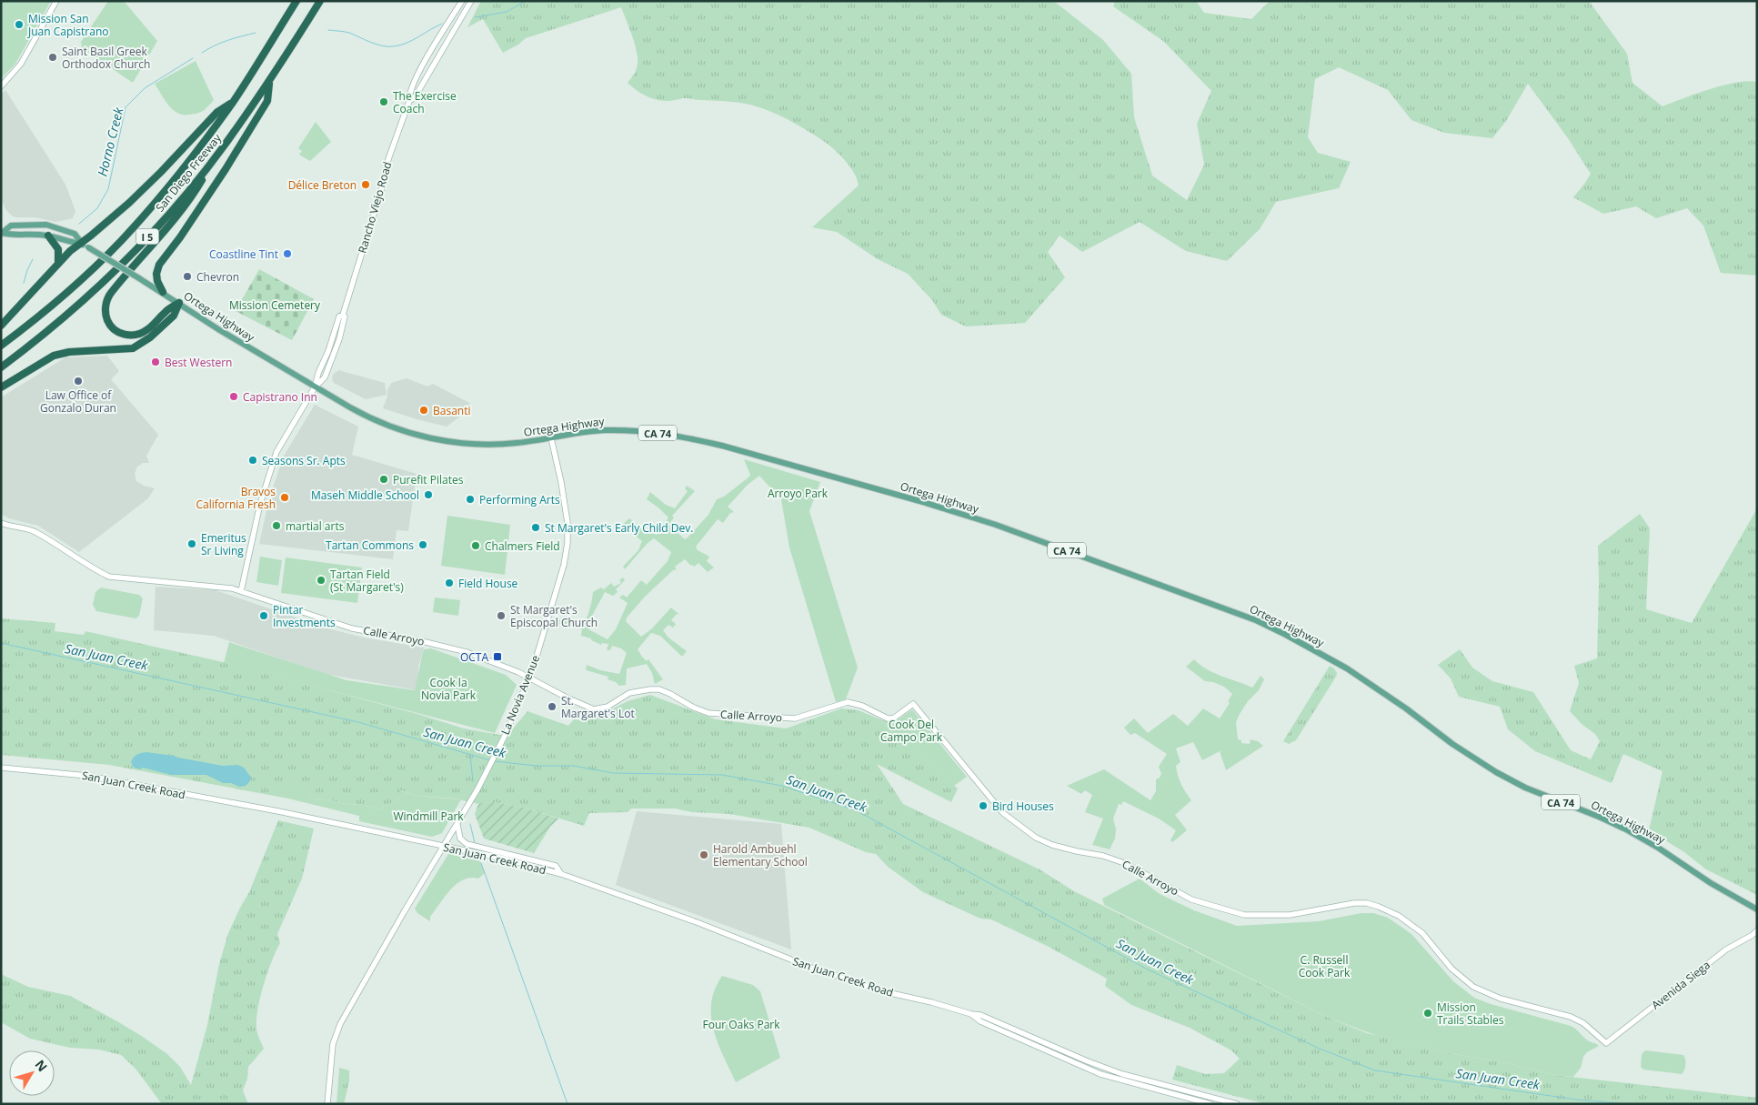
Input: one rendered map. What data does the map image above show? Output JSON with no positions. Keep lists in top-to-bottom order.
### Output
{
  "streets": {
    "highway": ["San Diego Freeway", "I 5"],
    "main road": ["Ortega Highway", "CA 74"],
    "street": [
      "Rancho Viejo Road",
      "Calle Arroyo",
      "La Novia Avenue",
      "San Juan Creek Road",
      "Avenida Siega"
    ]
  },
  "crossings": [
    ["Rancho Viejo Road", "Ortega Highway"],
    ["Rancho Viejo Road", "Calle Arroyo"],
    ["Ortega Highway", "La Novia Avenue"],
    ["Calle Arroyo", "La Novia Avenue"],
    ["Calle Arroyo", "Avenida Siega"],
    ["La Novia Avenue", "San Juan Creek Road"]
  ],
  "water": ["Horno Creek", "San Juan Creek"],
  "parks": [
    "Mission Cemetery",
    "Arroyo Park",
    "Cook la Novia Park",
    "Cook Del Campo Park",
    "Windmill Park",
    "C. Russell Cook Park",
    "Four Oaks Park"
  ],
  "places": {
    "other": [
      "Mission San Juan Capistrano",
      "Saint Basil Greek Orthodox Church",
      "The Exercise Coach",
      "Délice Breton",
      "Coastline Tint",
      "Chevron",
      "Best Western",
      "Law Office of Gonzalo Duran",
      "Capistrano Inn",
      "Basanti",
      "Seasons Sr. Apts",
      "Purefit Pilates",
      "Maseh Middle School",
      "Bravos California Fresh",
      "Performing Arts",
      "martial arts",
      "St Margaret's Early Child Dev.",
      "Emeritus Sr Living",
      "Tartan Commons",
      "Chalmers Field",
      "Tartan Field (St Margaret's)",
      "Field House",
      "Pintar Investments",
      "St Margaret's Episcopal Church",
      "St. Margaret's Lot",
      "Bird Houses",
      "Harold Ambuehl Elementary School",
      "Mission Trails Stables"
    ],
    "transit": ["OCTA"]
  },
  "north": "top right"
}
